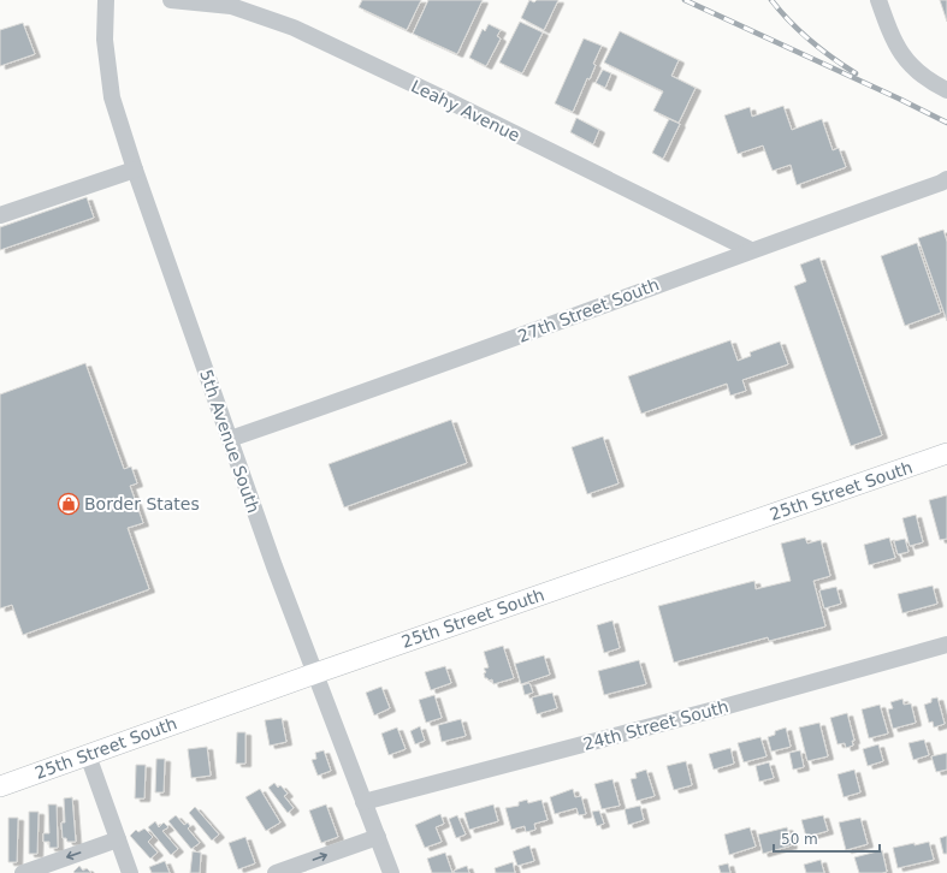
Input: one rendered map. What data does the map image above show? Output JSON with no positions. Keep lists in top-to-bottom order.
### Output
{
  "streets": {
    "main road": ["25th Street South"],
    "street": [
      "Leahy Avenue",
      "27th Street South",
      "5th Avenue South",
      "24th Street South"
    ]
  },
  "crossings": [
    ["Leahy Avenue", "27th Street South"],
    ["27th Street South", "5th Avenue South"],
    ["5th Avenue South", "25th Street South"],
    ["5th Avenue South", "24th Street South"]
  ],
  "places": {
    "shop": ["Border States"]
  },
  "scale_bar": "50 m"
}
